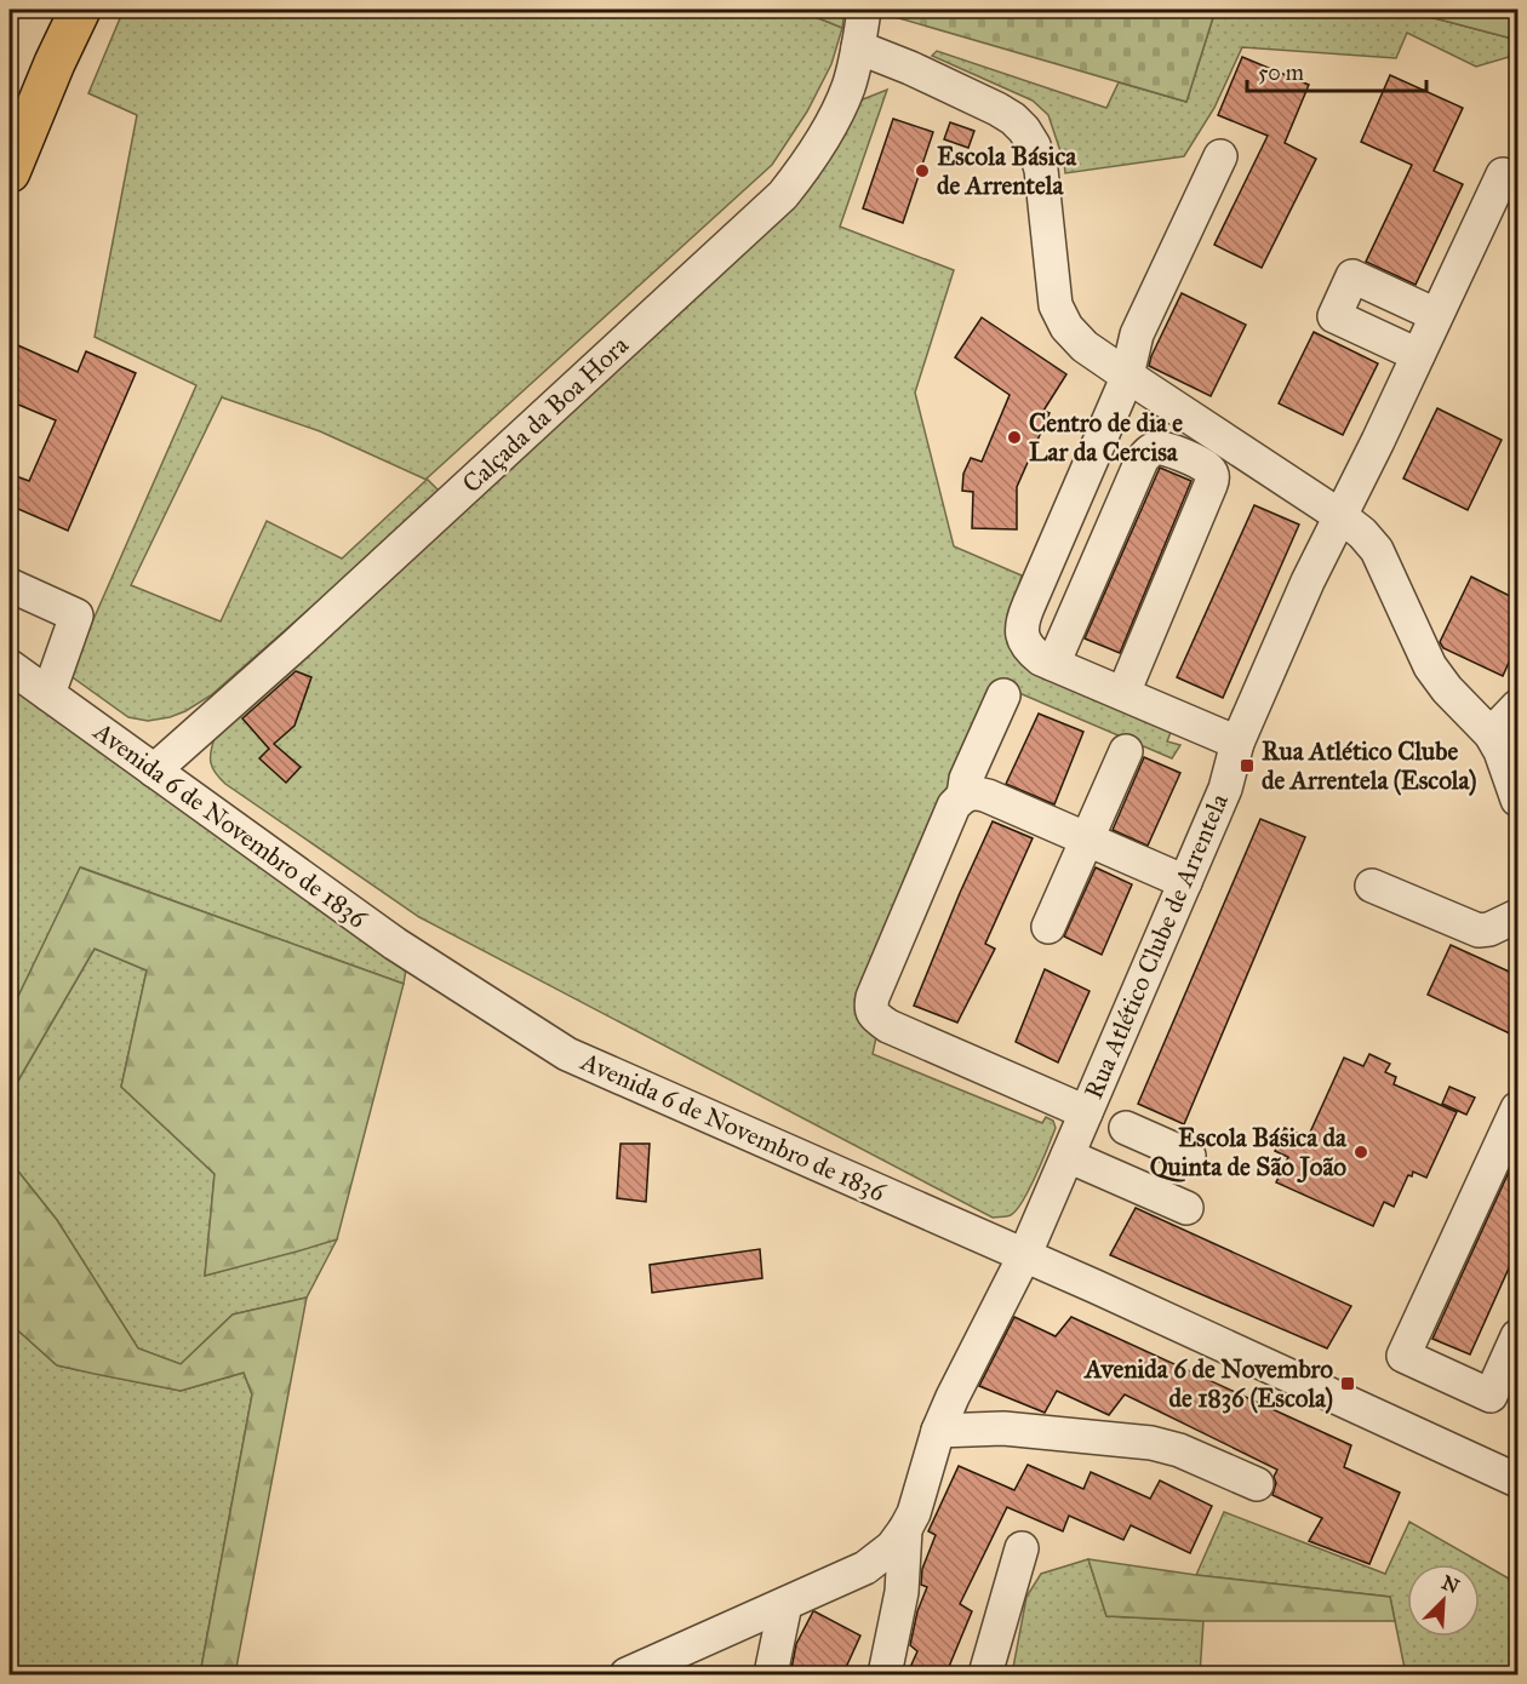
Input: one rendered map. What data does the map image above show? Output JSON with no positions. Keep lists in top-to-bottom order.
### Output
{
  "streets": {
    "street": ["Calçada da Boa Hora", "Avenida 6 de Novembro de 1836", "Rua Atlético Clube de Arrentela"]
  },
  "crossings": [
    ["Calçada da Boa Hora", "Avenida 6 de Novembro de 1836"],
    ["Avenida 6 de Novembro de 1836", "Rua Atlético Clube de Arrentela"]
  ],
  "places": {
    "other": ["Escola Básica de Arrentela", "Centro de dia e Lar da Cercisa", "Escola Básica da Quinta de São João"],
    "transit": ["Rua Atlético Clube de Arrentela (Escola)", "Avenida 6 de Novembro de 1836 (Escola)"]
  },
  "scale_bar": "50 m",
  "north": "top right"
}
